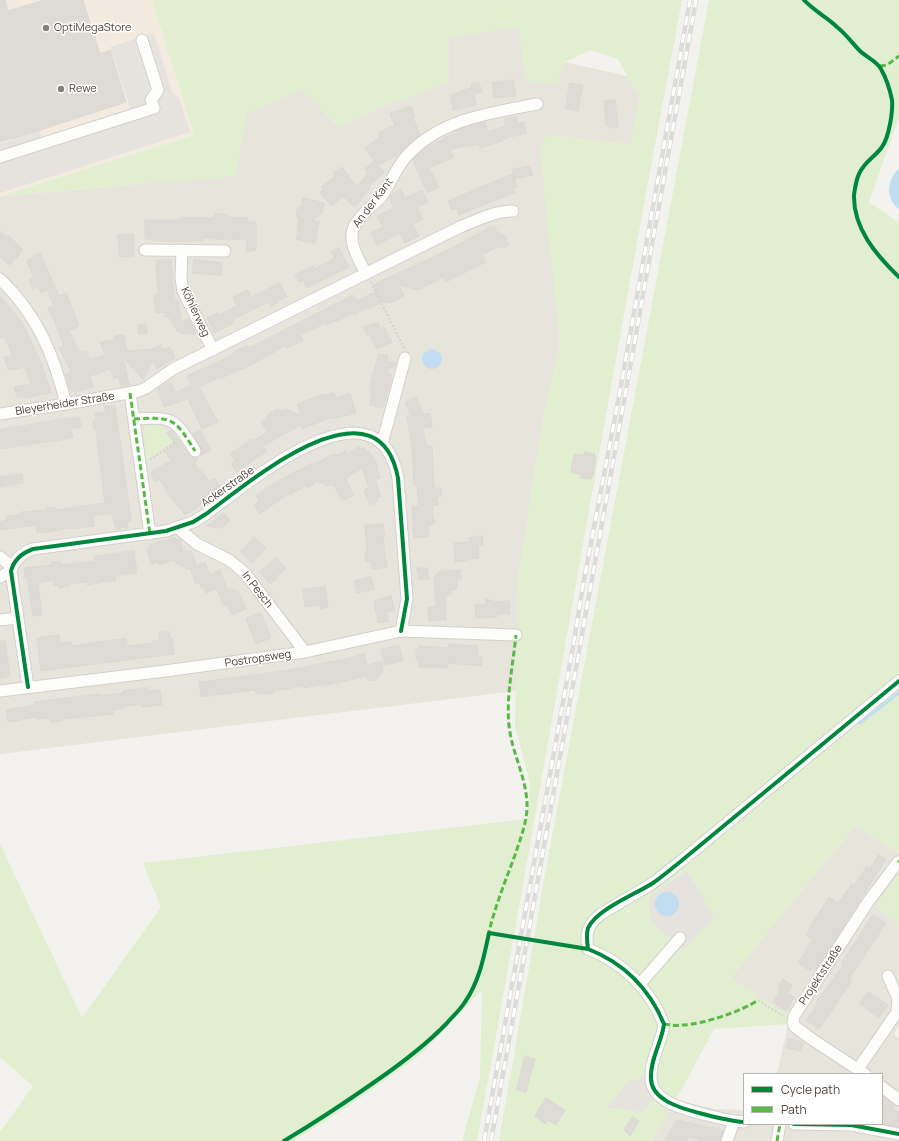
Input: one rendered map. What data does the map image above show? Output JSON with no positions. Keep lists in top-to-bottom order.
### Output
{
  "streets": {
    "street": [
      "An der Kant",
      "Köhlerweg",
      "Bleyerheider Straße",
      "Ackerstraße",
      "In Pesch",
      "Postropsweg",
      "Projektstraße"
    ]
  },
  "crossings": [
    ["Ackerstraße", "In Pesch"],
    ["Ackerstraße", "Postropsweg"],
    ["In Pesch", "Postropsweg"]
  ],
  "places": ["OptiMegaStore", "Rewe"],
  "legend": ["Cycle path", "Path"]
}
